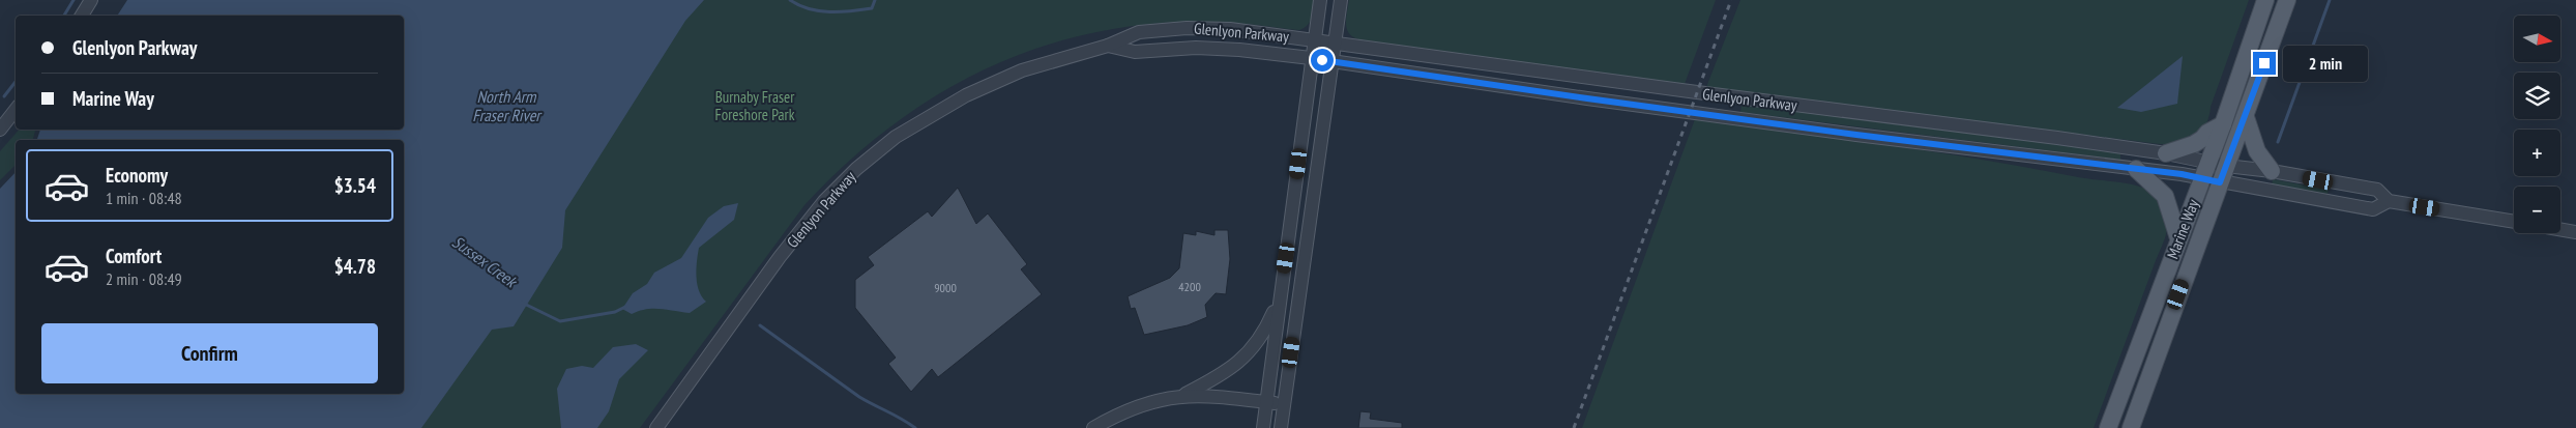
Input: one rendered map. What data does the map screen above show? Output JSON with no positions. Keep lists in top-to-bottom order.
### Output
{
  "streets": {
    "main road": ["Marine Way"],
    "street": ["Glenlyon Parkway"]
  },
  "crossings": [
    ["Glenlyon Parkway", "Marine Way"]
  ],
  "water": ["North Arm Fraser River", "Sussex Creek"],
  "parks": ["Burnaby Fraser Foreshore Park"],
  "house_numbers": ["4200", "9000"],
  "north": "right",
  "page": {
    "map_buttons": ["+", "−"],
    "banner": ["Glenlyon Parkway", "Marine Way"],
    "bubble": "2 min",
    "list": [
      {
        "name": "Economy",
        "note": "1 min · 08:48",
        "value": "$3.54"
      },
      {
        "name": "Comfort",
        "note": "2 min · 08:49",
        "value": "$4.78"
      }
    ],
    "buttons": "Confirm"
  }
}
